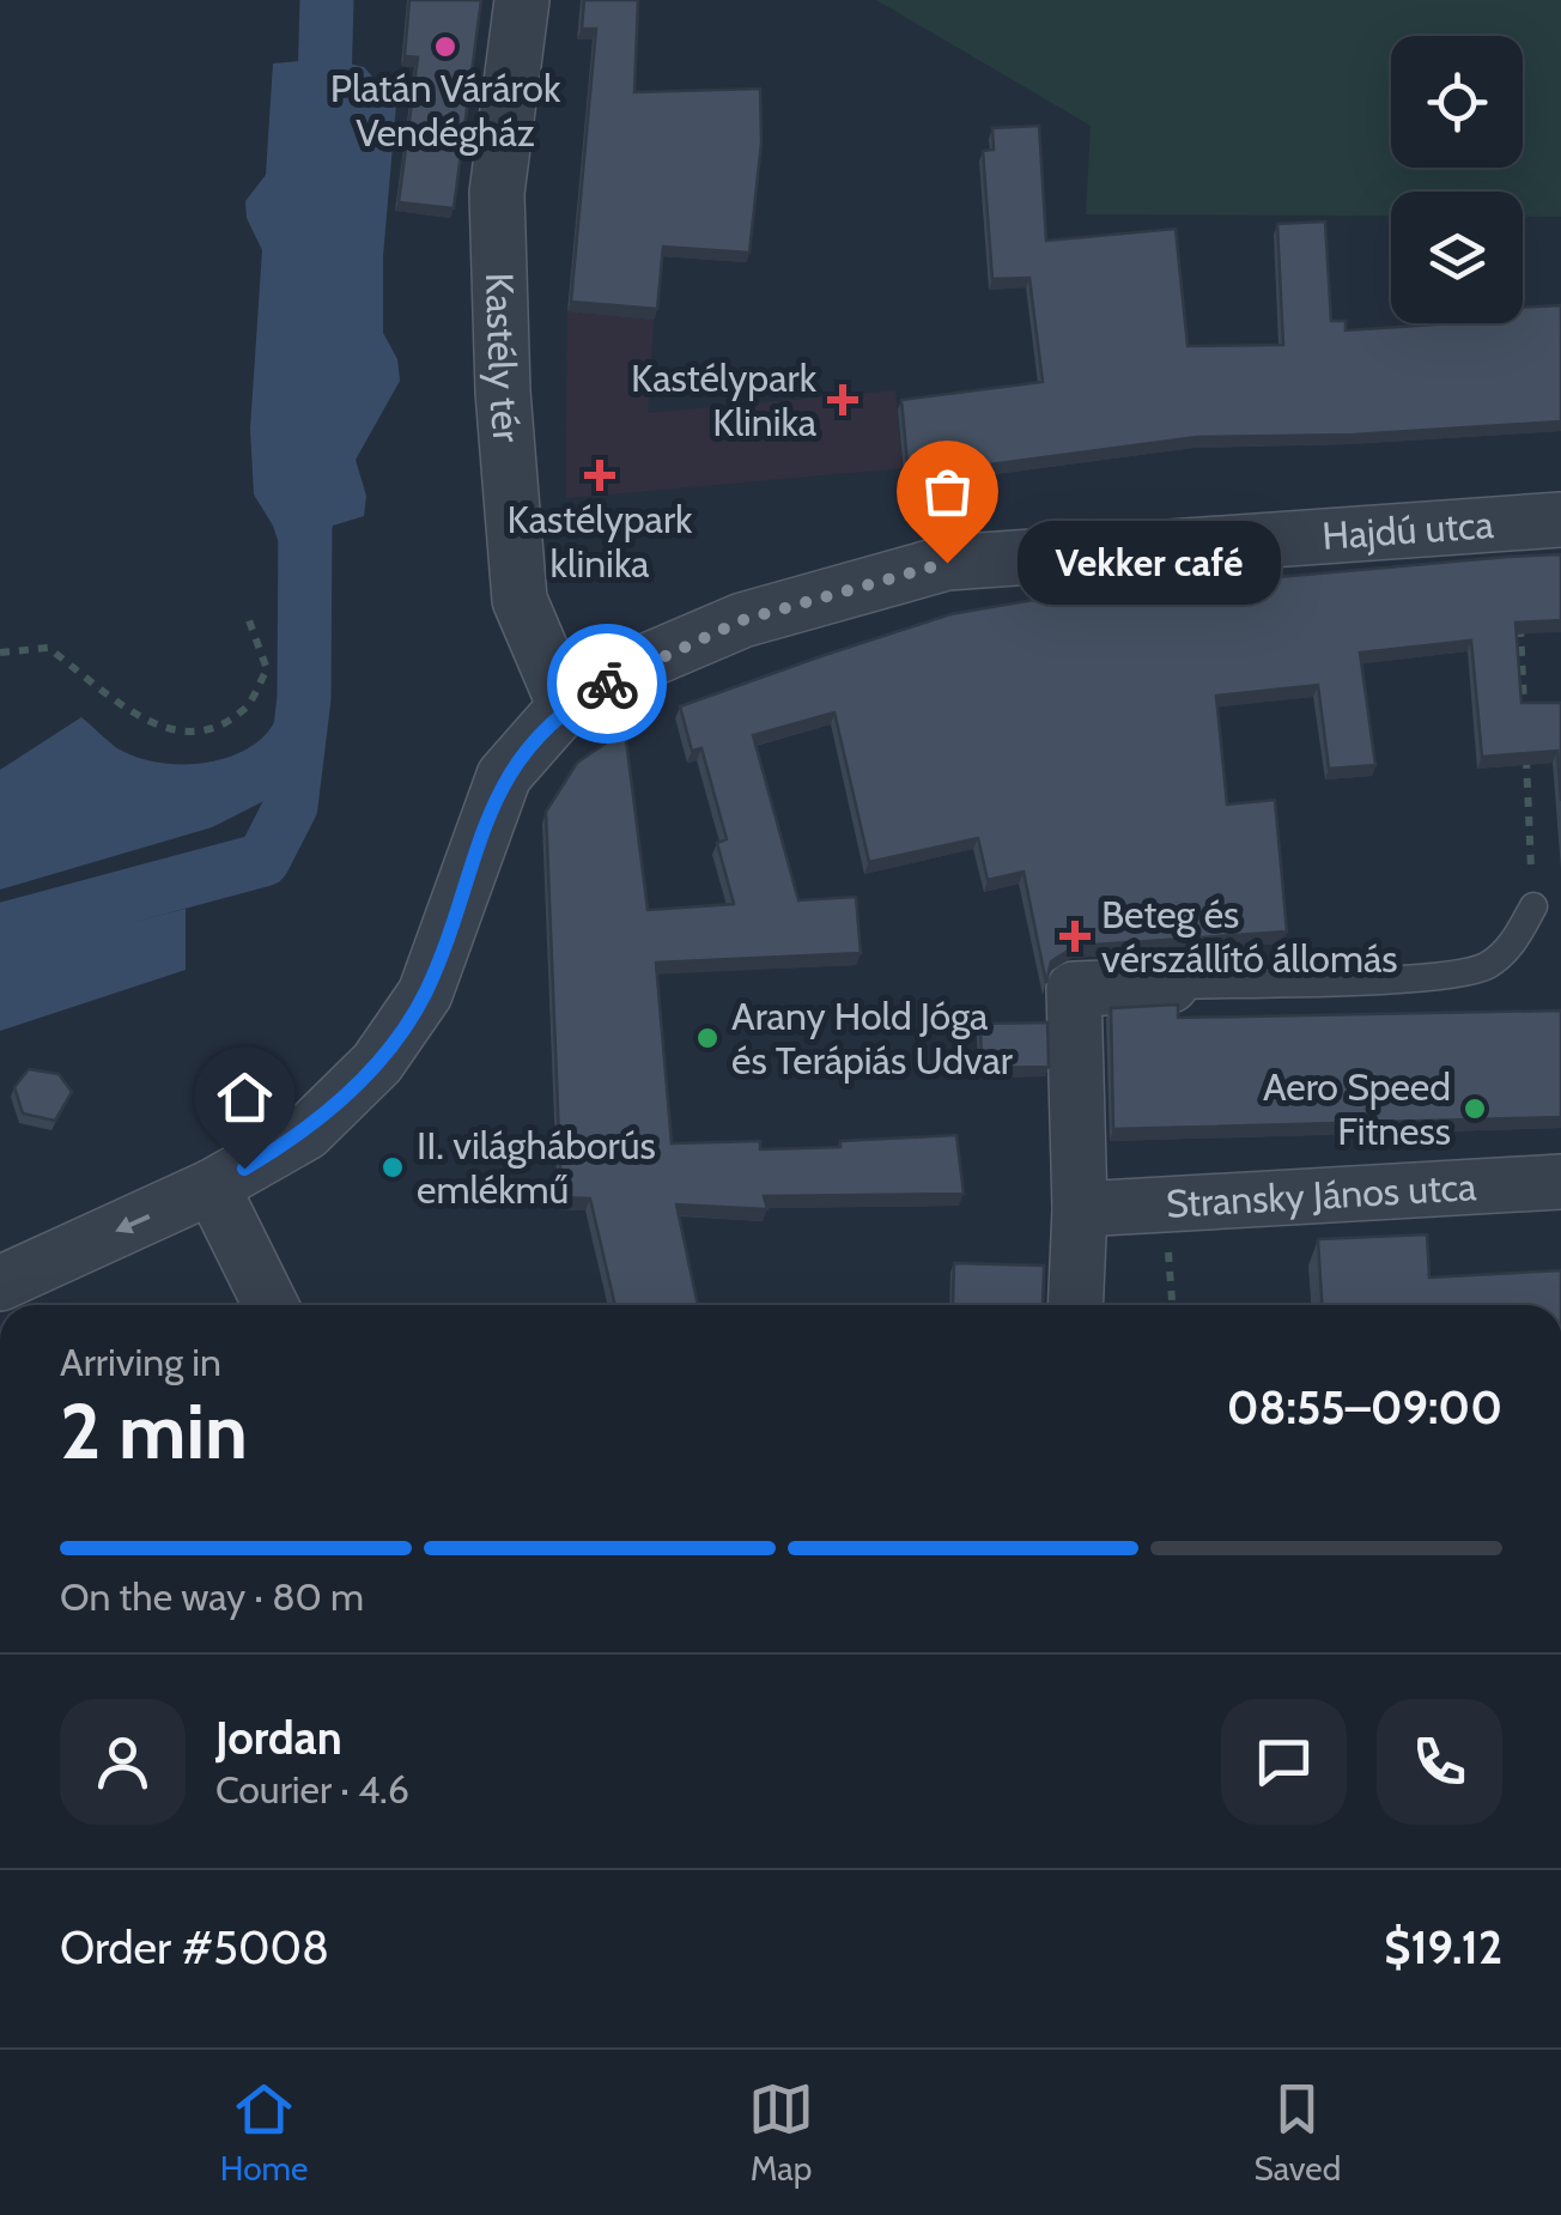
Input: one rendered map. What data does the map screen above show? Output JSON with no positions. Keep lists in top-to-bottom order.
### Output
{
  "streets": {
    "street": ["Kastély tér", "Hajdú utca", "Stransky János utca"]
  },
  "crossings": [
    ["Kastély tér", "Hajdú utca"]
  ],
  "places": {
    "other": [
      "Platán Várárok Vendégház",
      "Vekker café",
      "Arany Hold Jóga és Terápiás Udvar",
      "Aero Speed Fitness",
      "II. világháborús emlékmű"
    ],
    "health": ["Kastélypark Klinika", "Kastélypark klinika", "Beteg és vérszállító állomás"]
  },
  "page": {
    "bubble": "Vekker café",
    "heading": ["2 min", "Arriving in", "08:55–09:00"],
    "panel": [
      "Jordan",
      "Courier · 4.6",
      "Order #5008",
      "$19.12"
    ],
    "bar": "On the way · 80 m",
    "tabs": ["Home", "Map", "Saved"]
  }
}
